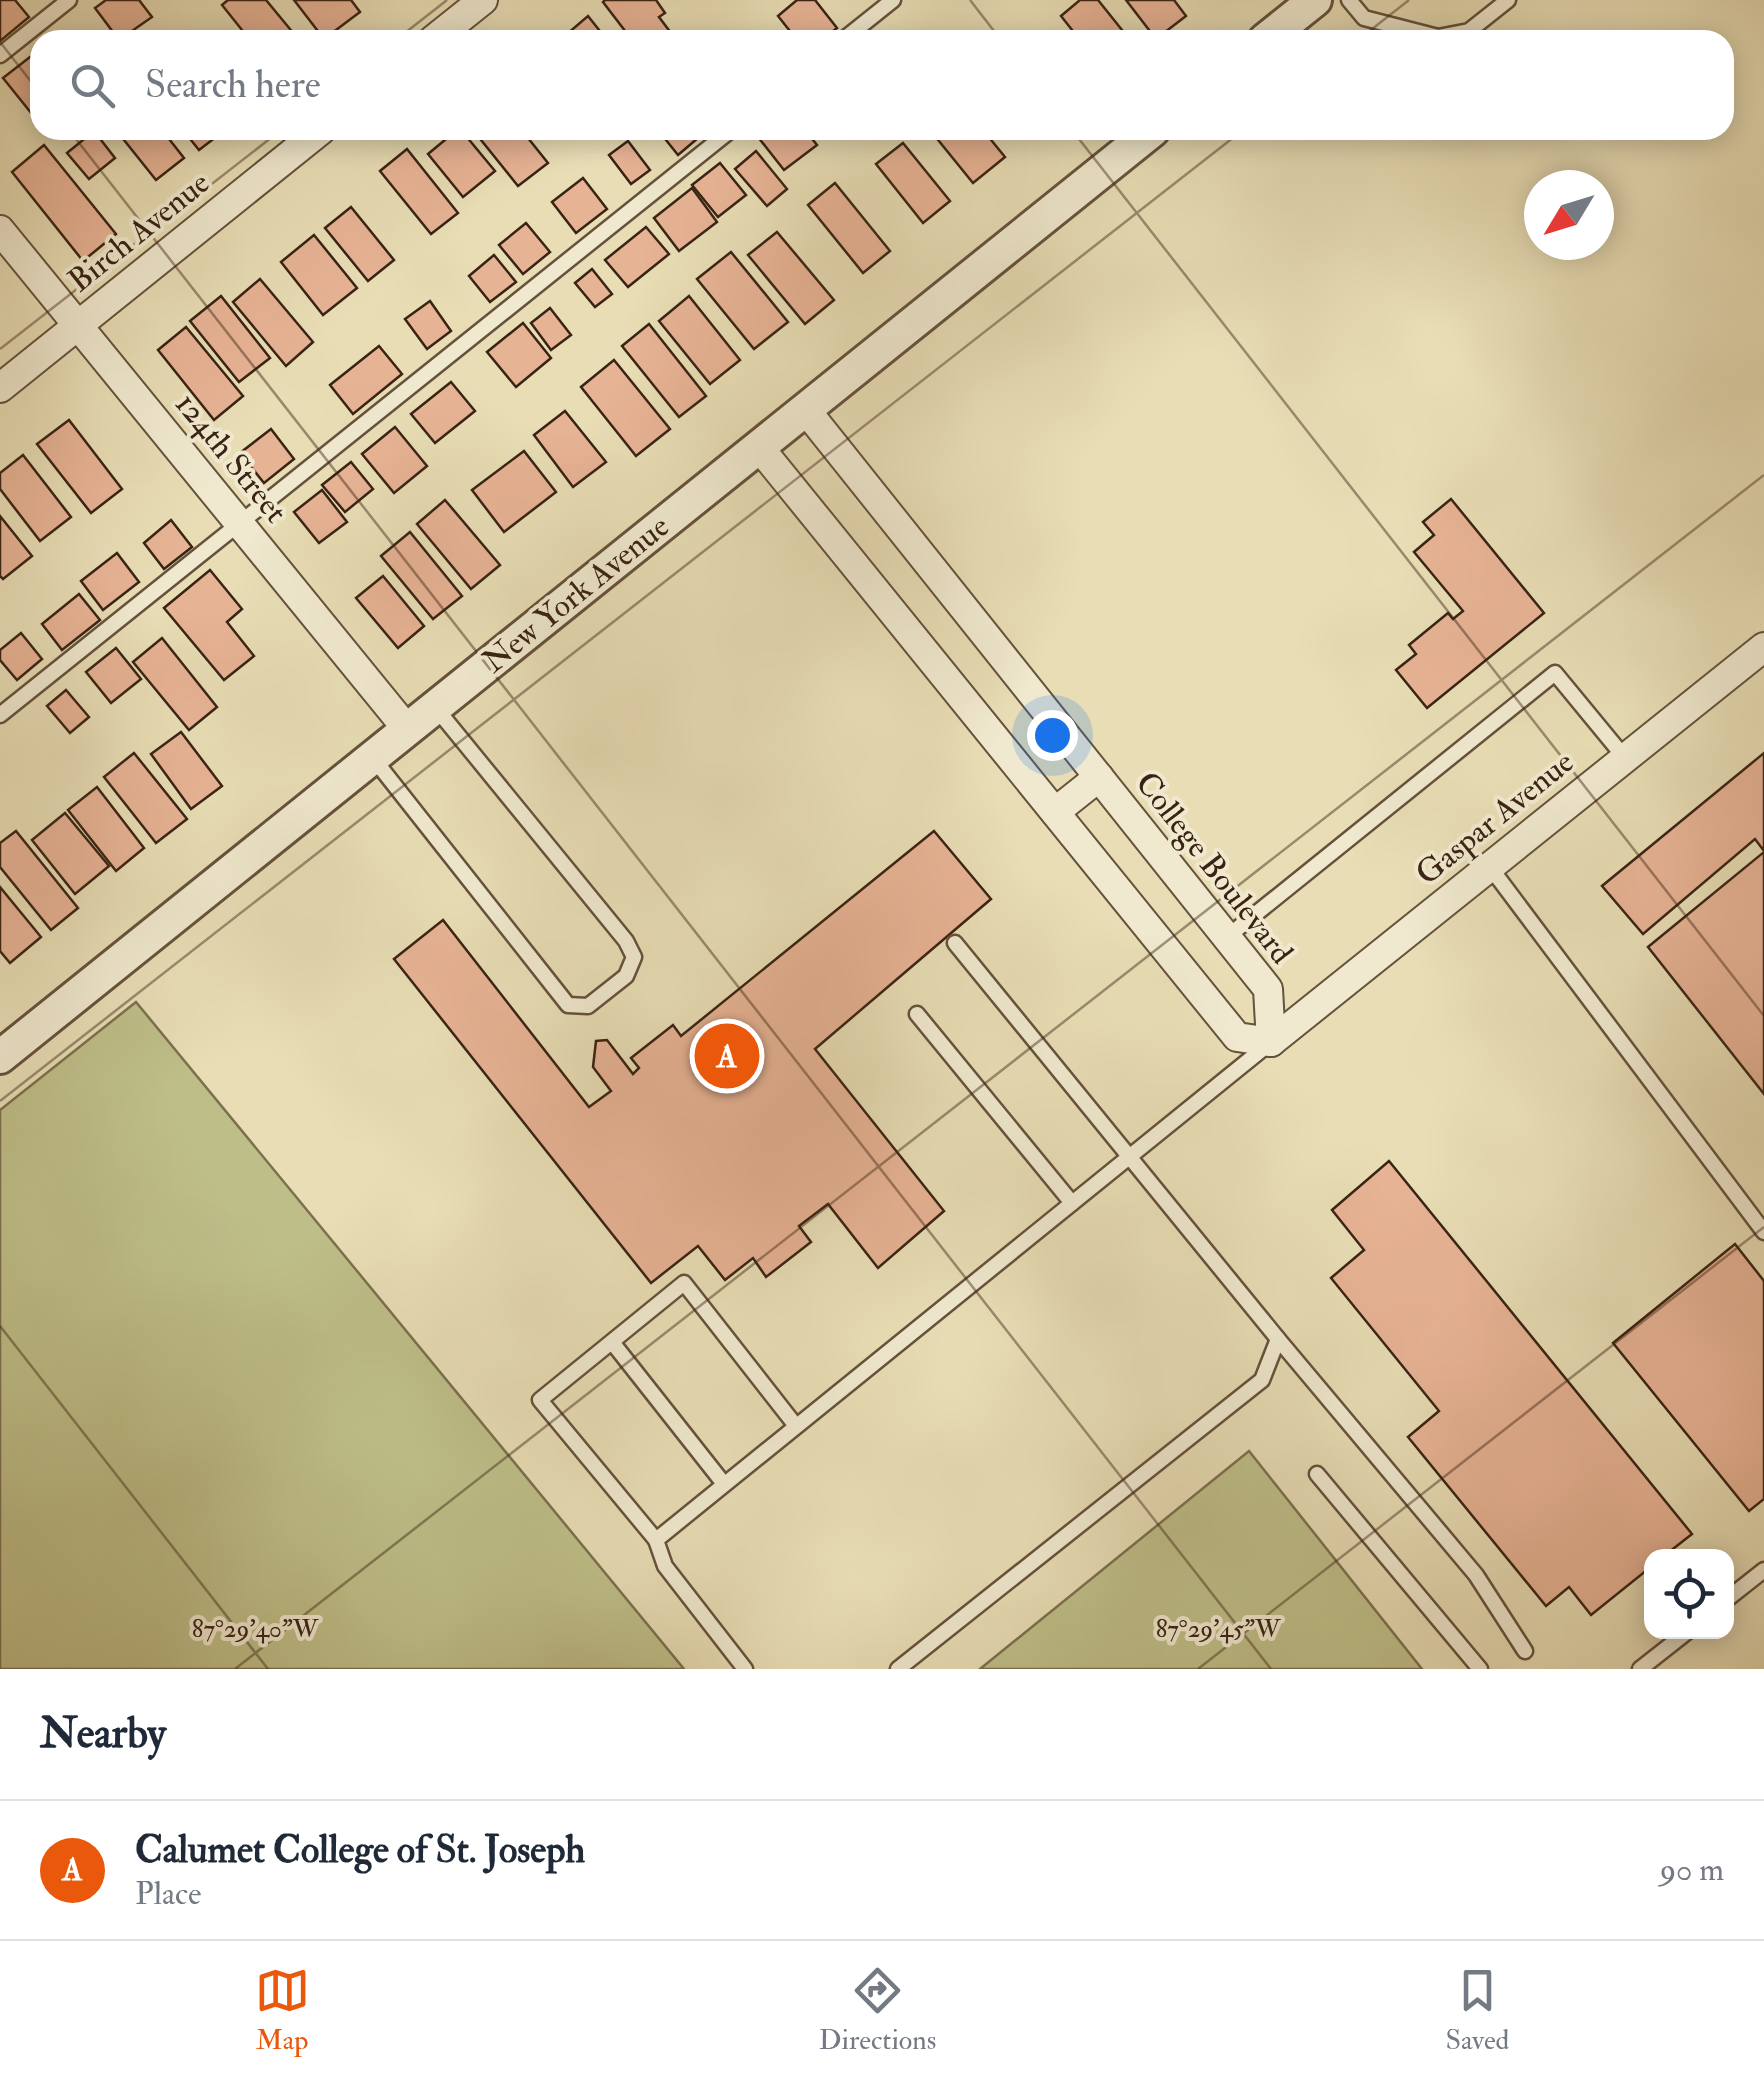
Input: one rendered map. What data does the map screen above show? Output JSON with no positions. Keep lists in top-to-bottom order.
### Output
{
  "streets": {
    "street": [
      "Birch Avenue",
      "124th Street",
      "New York Avenue",
      "Gaspar Avenue",
      "College Boulevard"
    ]
  },
  "crossings": [
    ["Birch Avenue", "124th Street"],
    ["124th Street", "New York Avenue"],
    ["New York Avenue", "College Boulevard"],
    ["Gaspar Avenue", "College Boulevard"]
  ],
  "north": "bottom left",
  "page": {
    "search": "Search here",
    "pins": "A",
    "heading": "Nearby",
    "list": [
      {
        "mark": "A",
        "name": "Calumet College of St. Joseph",
        "note": "Place",
        "value": "90 m"
      }
    ],
    "nav": ["Map", "Directions", "Saved"]
  },
  "coordinates": ["87°29'40\"W", "87°29'45\"W"]
}
